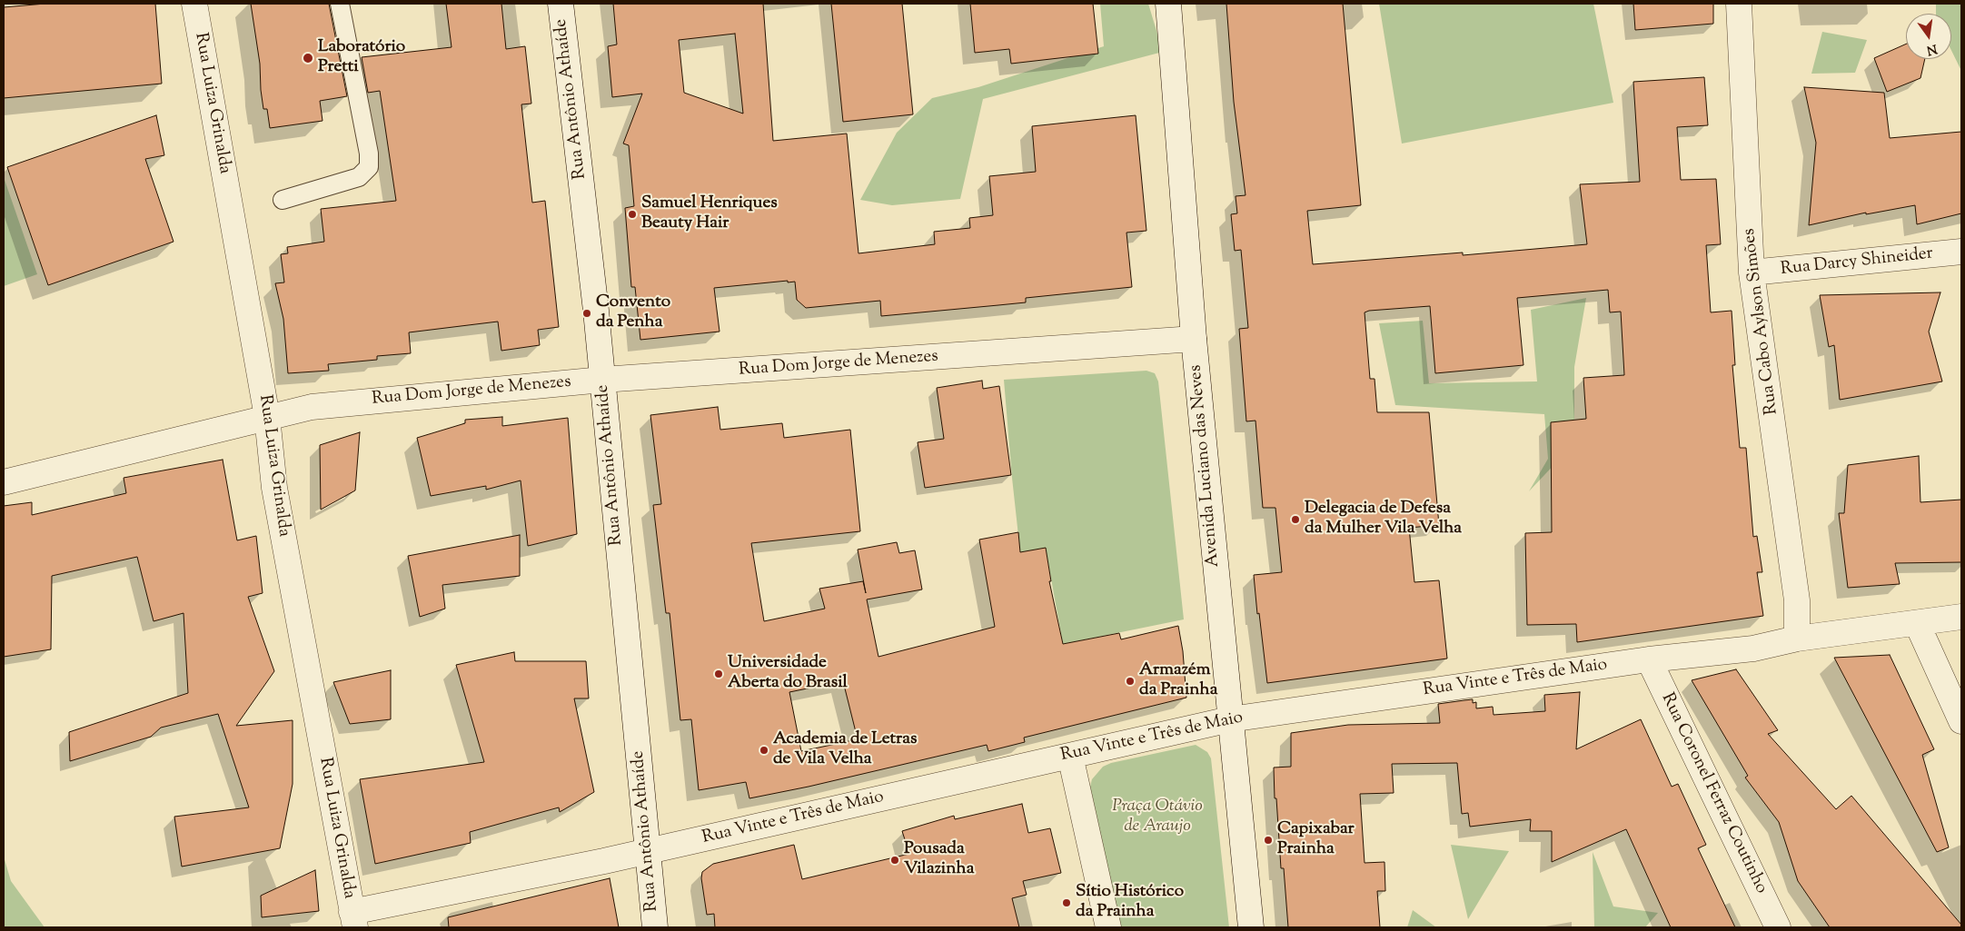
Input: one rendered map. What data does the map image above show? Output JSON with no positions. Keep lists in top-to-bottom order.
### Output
{
  "streets": {
    "street": [
      "Rua Antônio Athaíde",
      "Rua Luiza Grinalda",
      "Rua Darcy Shineider",
      "Rua Cabo Aylson Simões",
      "Rua Dom Jorge de Menezes",
      "Avenida Luciano das Neves",
      "Rua Vinte e Três de Maio",
      "Rua Coronel Ferraz Coutinho"
    ]
  },
  "crossings": [
    ["Rua Antônio Athaíde", "Rua Dom Jorge de Menezes"],
    ["Rua Antônio Athaíde", "Rua Vinte e Três de Maio"],
    ["Rua Luiza Grinalda", "Rua Dom Jorge de Menezes"],
    ["Rua Luiza Grinalda", "Rua Vinte e Três de Maio"],
    ["Rua Darcy Shineider", "Rua Cabo Aylson Simões"],
    ["Rua Cabo Aylson Simões", "Rua Vinte e Três de Maio"],
    ["Rua Dom Jorge de Menezes", "Avenida Luciano das Neves"],
    ["Avenida Luciano das Neves", "Rua Vinte e Três de Maio"],
    ["Rua Vinte e Três de Maio", "Rua Coronel Ferraz Coutinho"]
  ],
  "parks": ["Praça Otávio de Araujo"],
  "places": [
    "Laboratório Pretti",
    "Samuel Henriques Beauty Hair",
    "Convento da Penha",
    "Delegacia de Defesa da Mulher Vila Velha",
    "Universidade Aberta do Brasil",
    "Armazém da Prainha",
    "Academia de Letras de Vila Velha",
    "Capixabar Prainha",
    "Pousada Vilazinha",
    "Sítio Histórico da Prainha"
  ],
  "north": "bottom"
}
